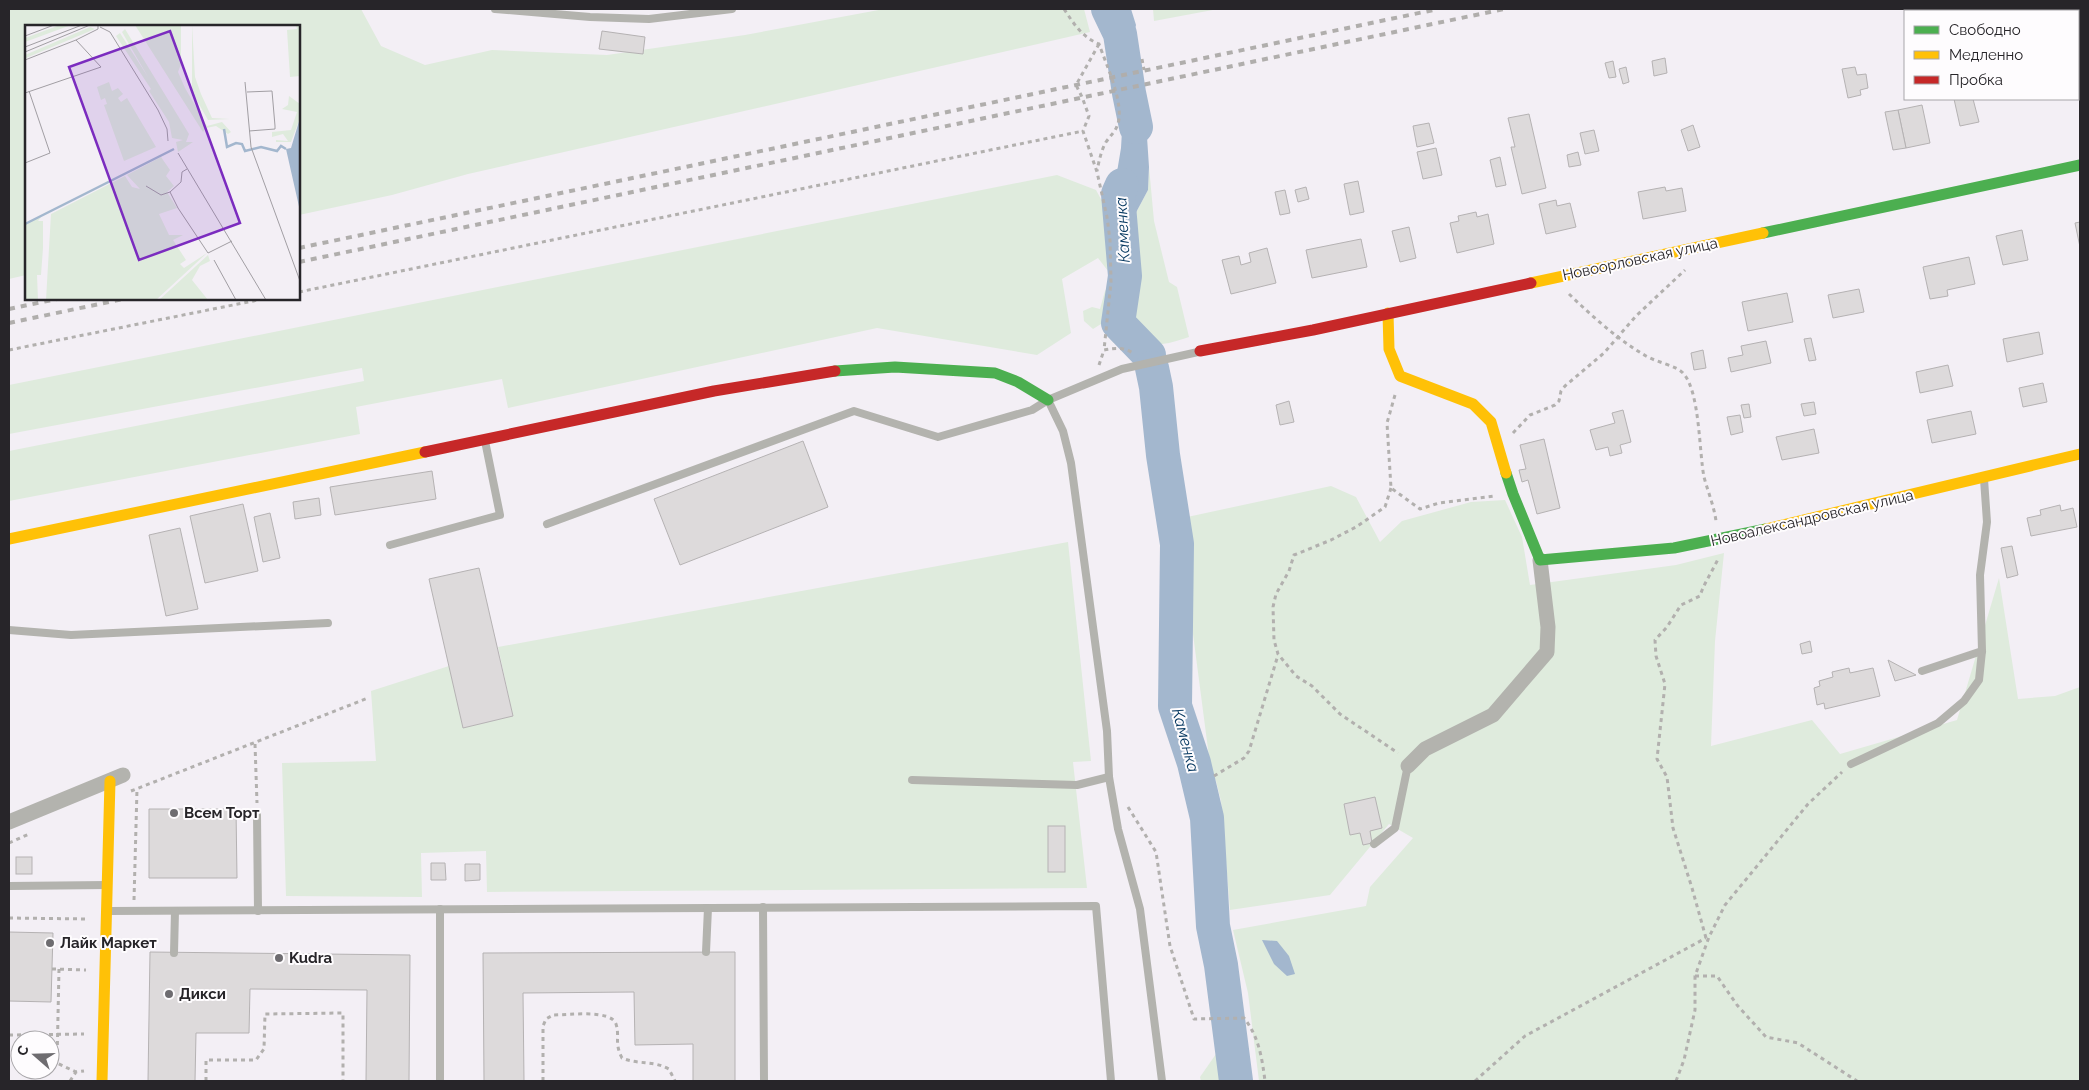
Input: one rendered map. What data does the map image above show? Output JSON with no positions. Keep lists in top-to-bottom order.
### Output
{
  "streets": {
    "street": ["Новоорловская улица", "Новоалександровская улица"]
  },
  "water": ["Каменка"],
  "places": [
    "Всем Торт",
    "Лайк Маркет",
    "Kudra",
    "Дикси"
  ],
  "legend": ["Свободно", "Медленно", "Пробка"],
  "north": "left"
}
